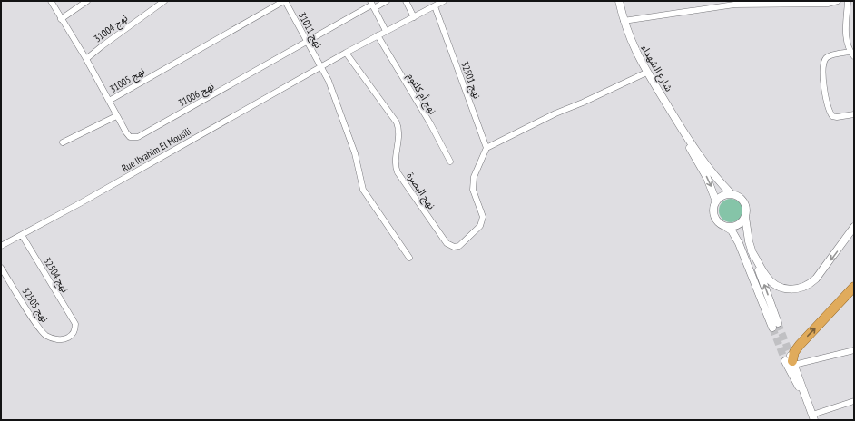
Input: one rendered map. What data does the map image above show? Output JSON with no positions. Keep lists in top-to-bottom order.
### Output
{
  "streets": {
    "street": [
      "نهج 31004",
      "نهج 31011",
      "شارع الشهداء",
      "نهج 31005",
      "نهج 32501",
      "نهج أم كلثوم",
      "نهج 31006",
      "Rue Ibrahim El Mousili",
      "نهج البصرة",
      "نهج 32504",
      "نهج 32505"
    ]
  },
  "crossings": [
    ["نهج 31004", "نهج 31005"],
    ["نهج 31011", "نهج 31005"],
    ["نهج 31011", "نهج 31006"],
    ["نهج 31011", "Rue Ibrahim El Mousili"],
    ["نهج 31005", "نهج 31006"],
    ["نهج 32501", "Rue Ibrahim El Mousili"],
    ["نهج 32501", "نهج البصرة"],
    ["نهج أم كلثوم", "Rue Ibrahim El Mousili"],
    ["Rue Ibrahim El Mousili", "نهج البصرة"],
    ["Rue Ibrahim El Mousili", "نهج 32504"],
    ["نهج 32504", "نهج 32505"]
  ]
}
